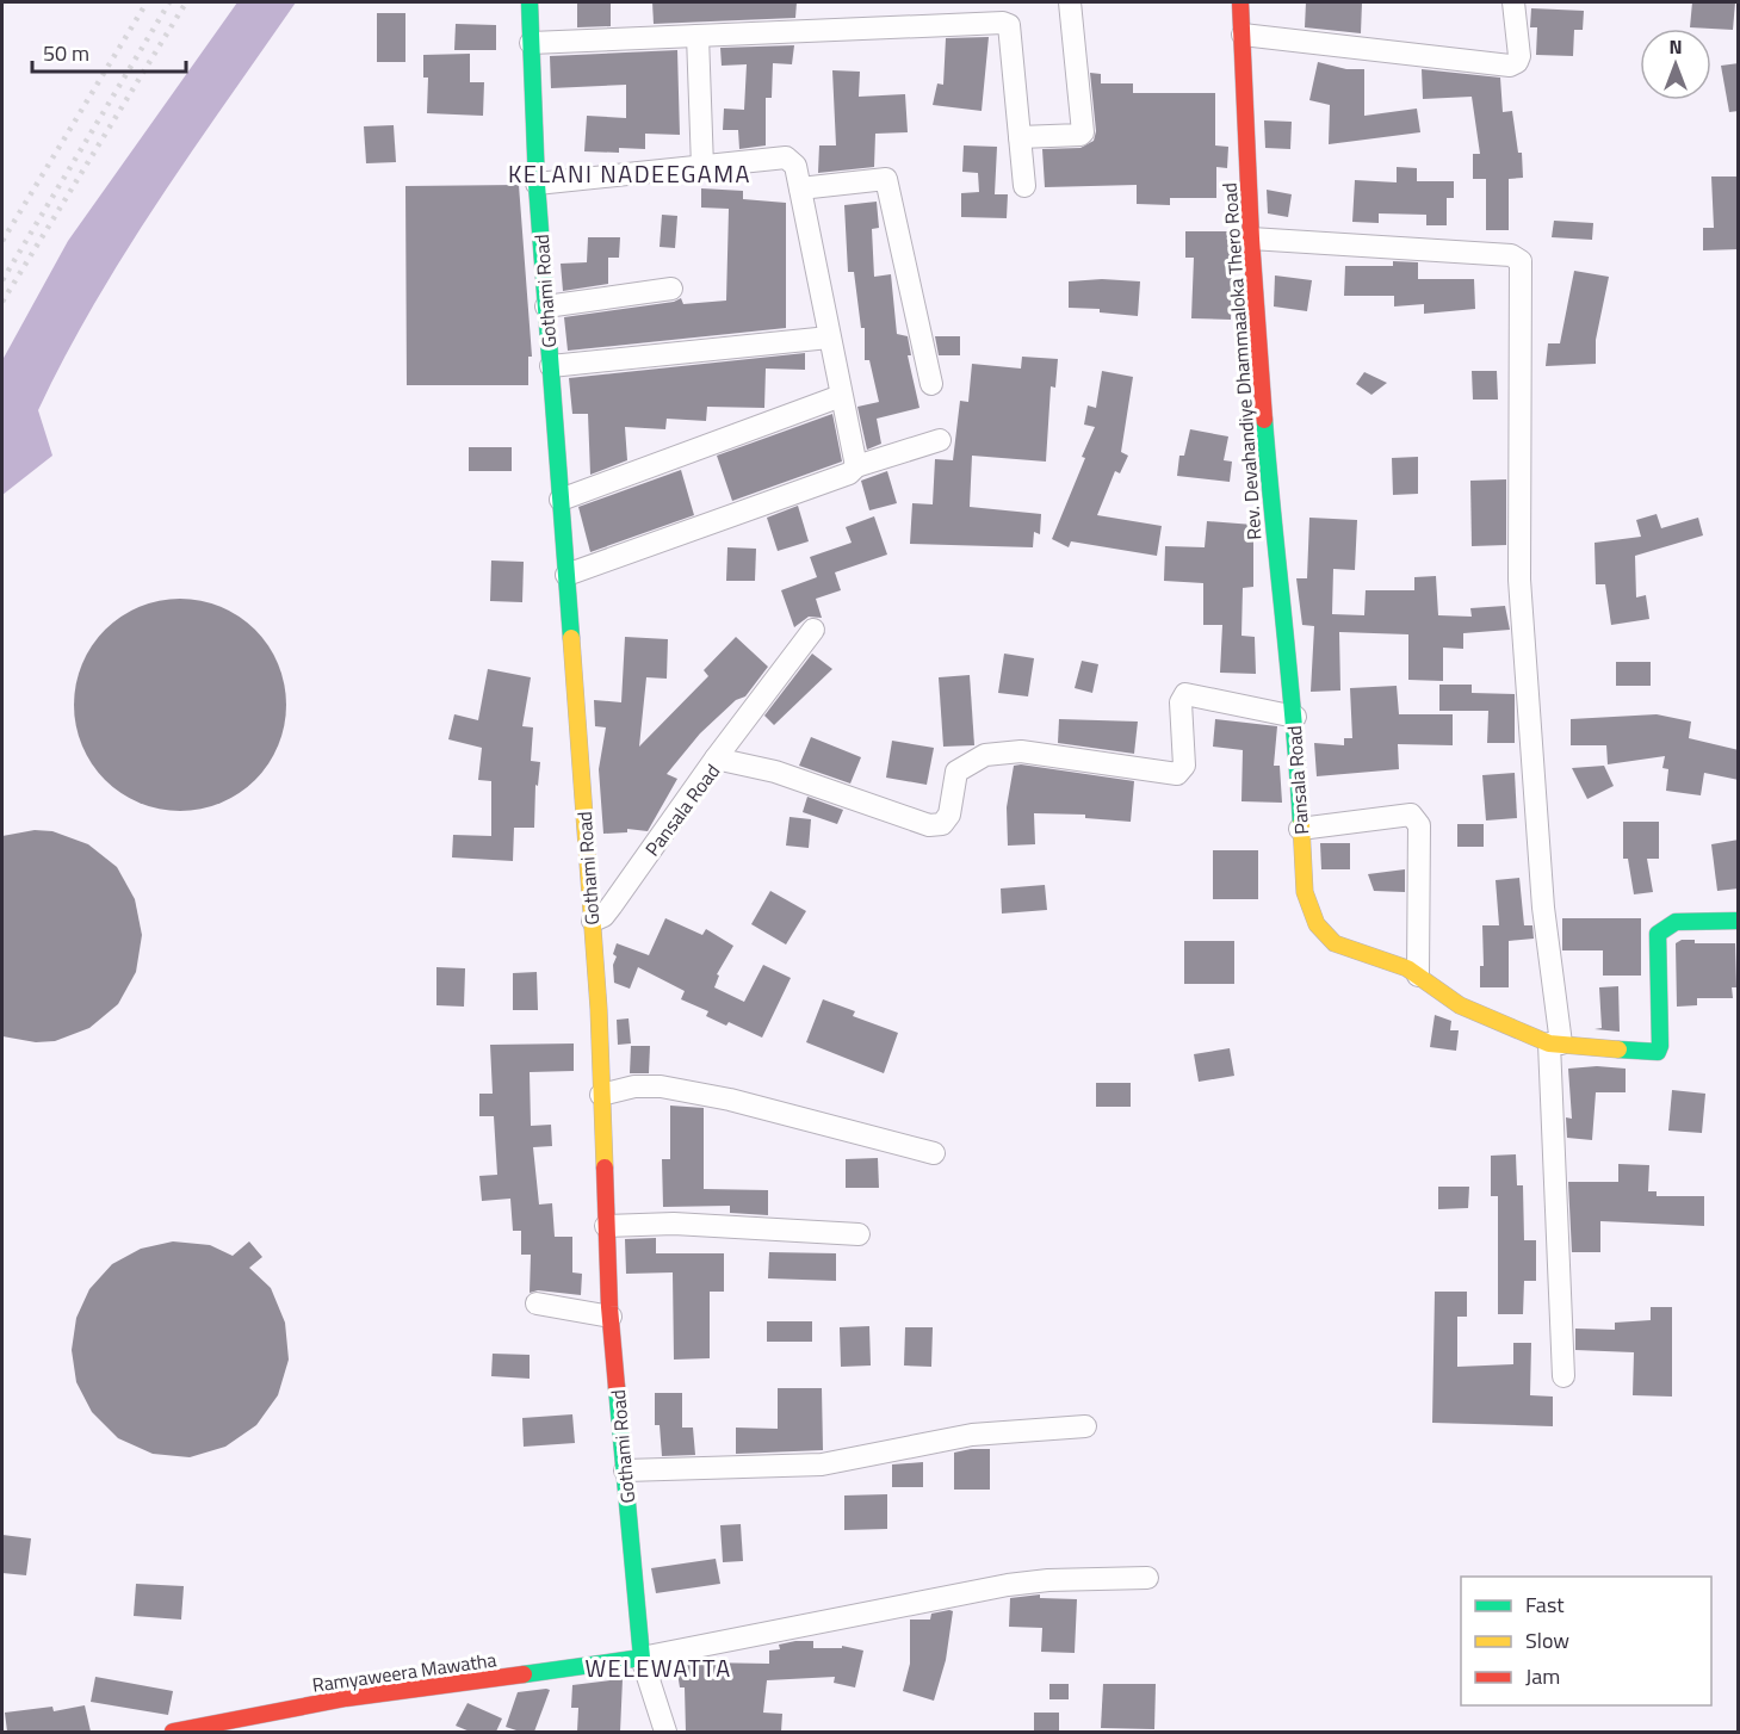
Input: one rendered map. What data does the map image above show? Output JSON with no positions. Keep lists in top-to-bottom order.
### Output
{
  "streets": {
    "street": [
      "Gothami Road",
      "Rev. Devahandiye Dhammaaloka Thero Road",
      "Pansala Road",
      "Ramyaweera Mawatha"
    ]
  },
  "crossings": [
    ["Gothami Road", "Pansala Road"],
    ["Gothami Road", "Ramyaweera Mawatha"],
    ["Rev. Devahandiye Dhammaaloka Thero Road", "Pansala Road"]
  ],
  "districts": ["KELANI NADEEGAMA", "WELEWATTA"],
  "legend": ["Fast", "Slow", "Jam"],
  "scale_bar": "50 m",
  "north": "top"
}
